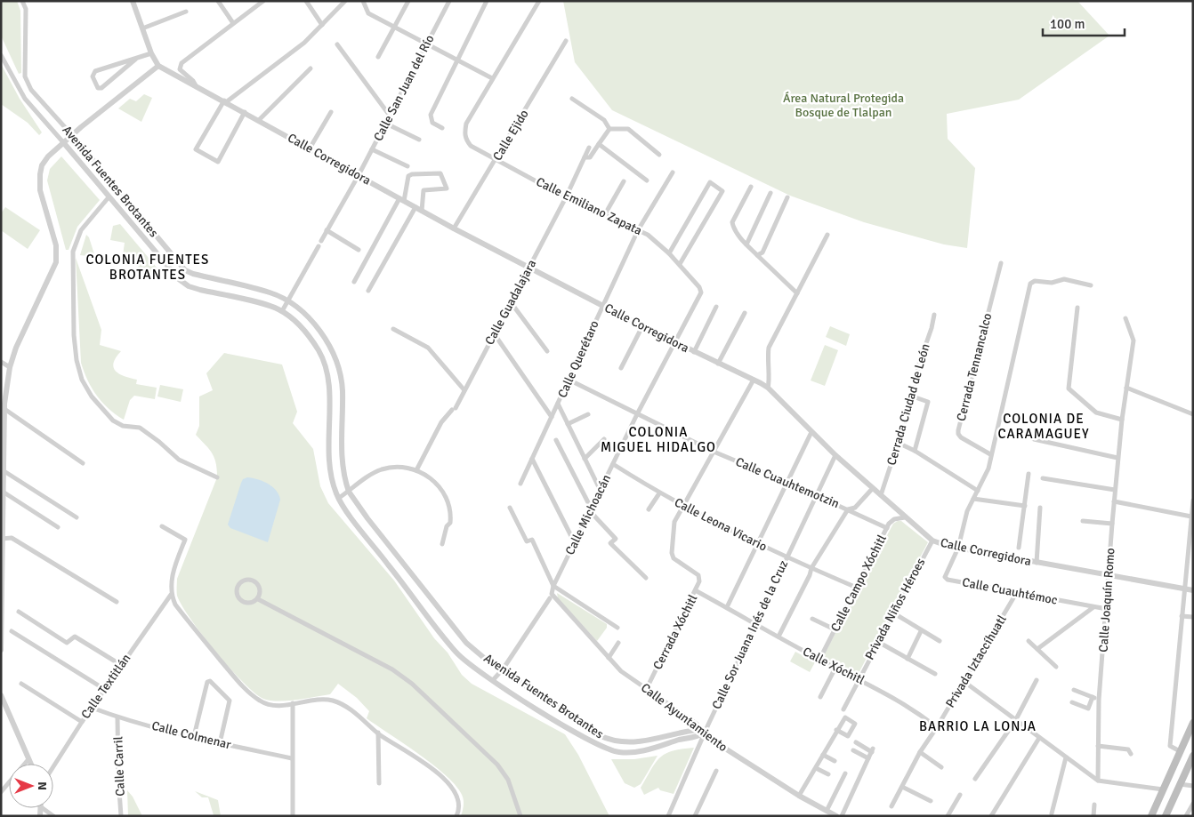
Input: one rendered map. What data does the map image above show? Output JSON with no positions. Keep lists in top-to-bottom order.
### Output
{
  "streets": {
    "street": [
      "Calle San Juan del Río",
      "Calle Ejido",
      "Calle Corregidora",
      "Avenida Fuentes Brotantes",
      "Calle Emiliano Zapata",
      "Calle Guadalajara",
      "Calle Querétaro",
      "Cerrada Tennancalco",
      "Cerrada Ciudad de León",
      "Calle Cuauhtemotzin",
      "Calle Michoacán",
      "Calle Leona Vicario",
      "Calle Campo Xóchitl",
      "Calle Cuauhtémoc",
      "Calle Joaquín Romo",
      "Privada Niños Héroes",
      "Cerrada Xóchitl",
      "Calle Sor Juana Inés de la Cruz",
      "Privada Iztaccíhuatl",
      "Calle Xóchitl",
      "Calle Textitlán",
      "Calle Ayuntamiento",
      "Calle Colmenar",
      "Calle Carril"
    ]
  },
  "crossings": [
    ["Calle San Juan del Río", "Calle Corregidora"],
    ["Calle San Juan del Río", "Avenida Fuentes Brotantes"],
    ["Calle Ejido", "Calle Corregidora"],
    ["Calle Ejido", "Calle Emiliano Zapata"],
    ["Calle Corregidora", "Calle Guadalajara"],
    ["Calle Corregidora", "Calle Querétaro"],
    ["Calle Corregidora", "Cerrada Ciudad de León"],
    ["Calle Corregidora", "Calle Michoacán"],
    ["Calle Corregidora", "Calle Campo Xóchitl"],
    ["Calle Corregidora", "Calle Cuauhtémoc"],
    ["Calle Corregidora", "Calle Joaquín Romo"],
    ["Calle Corregidora", "Privada Niños Héroes"],
    ["Calle Corregidora", "Calle Sor Juana Inés de la Cruz"],
    ["Avenida Fuentes Brotantes", "Calle Michoacán"],
    ["Avenida Fuentes Brotantes", "Calle Sor Juana Inés de la Cruz"],
    ["Avenida Fuentes Brotantes", "Calle Ayuntamiento"],
    ["Calle Emiliano Zapata", "Calle Guadalajara"],
    ["Calle Emiliano Zapata", "Calle Querétaro"],
    ["Calle Emiliano Zapata", "Calle Michoacán"],
    ["Calle Querétaro", "Calle Cuauhtemotzin"],
    ["Calle Cuauhtemotzin", "Calle Michoacán"],
    ["Calle Cuauhtemotzin", "Calle Campo Xóchitl"],
    ["Calle Cuauhtemotzin", "Calle Sor Juana Inés de la Cruz"],
    ["Calle Michoacán", "Calle Leona Vicario"],
    ["Calle Michoacán", "Calle Ayuntamiento"],
    ["Calle Leona Vicario", "Calle Campo Xóchitl"],
    ["Calle Leona Vicario", "Cerrada Xóchitl"],
    ["Calle Leona Vicario", "Calle Sor Juana Inés de la Cruz"],
    ["Calle Campo Xóchitl", "Calle Xóchitl"],
    ["Calle Cuauhtémoc", "Calle Joaquín Romo"],
    ["Calle Cuauhtémoc", "Privada Iztaccíhuatl"],
    ["Privada Niños Héroes", "Calle Xóchitl"],
    ["Cerrada Xóchitl", "Calle Xóchitl"],
    ["Cerrada Xóchitl", "Calle Ayuntamiento"],
    ["Calle Sor Juana Inés de la Cruz", "Calle Xóchitl"],
    ["Calle Sor Juana Inés de la Cruz", "Calle Ayuntamiento"],
    ["Privada Iztaccíhuatl", "Calle Xóchitl"],
    ["Calle Textitlán", "Calle Colmenar"],
    ["Calle Colmenar", "Calle Carril"]
  ],
  "districts": [
    "COLONIA FUENTES BROTANTES",
    "COLONIA DE CARAMAGUEY",
    "COLONIA MIGUEL HIDALGO",
    "BARRIO LA LONJA"
  ],
  "parks": ["Área Natural Protegida Bosque de Tlalpan"],
  "scale_bar": "100 m",
  "north": "right"
}
